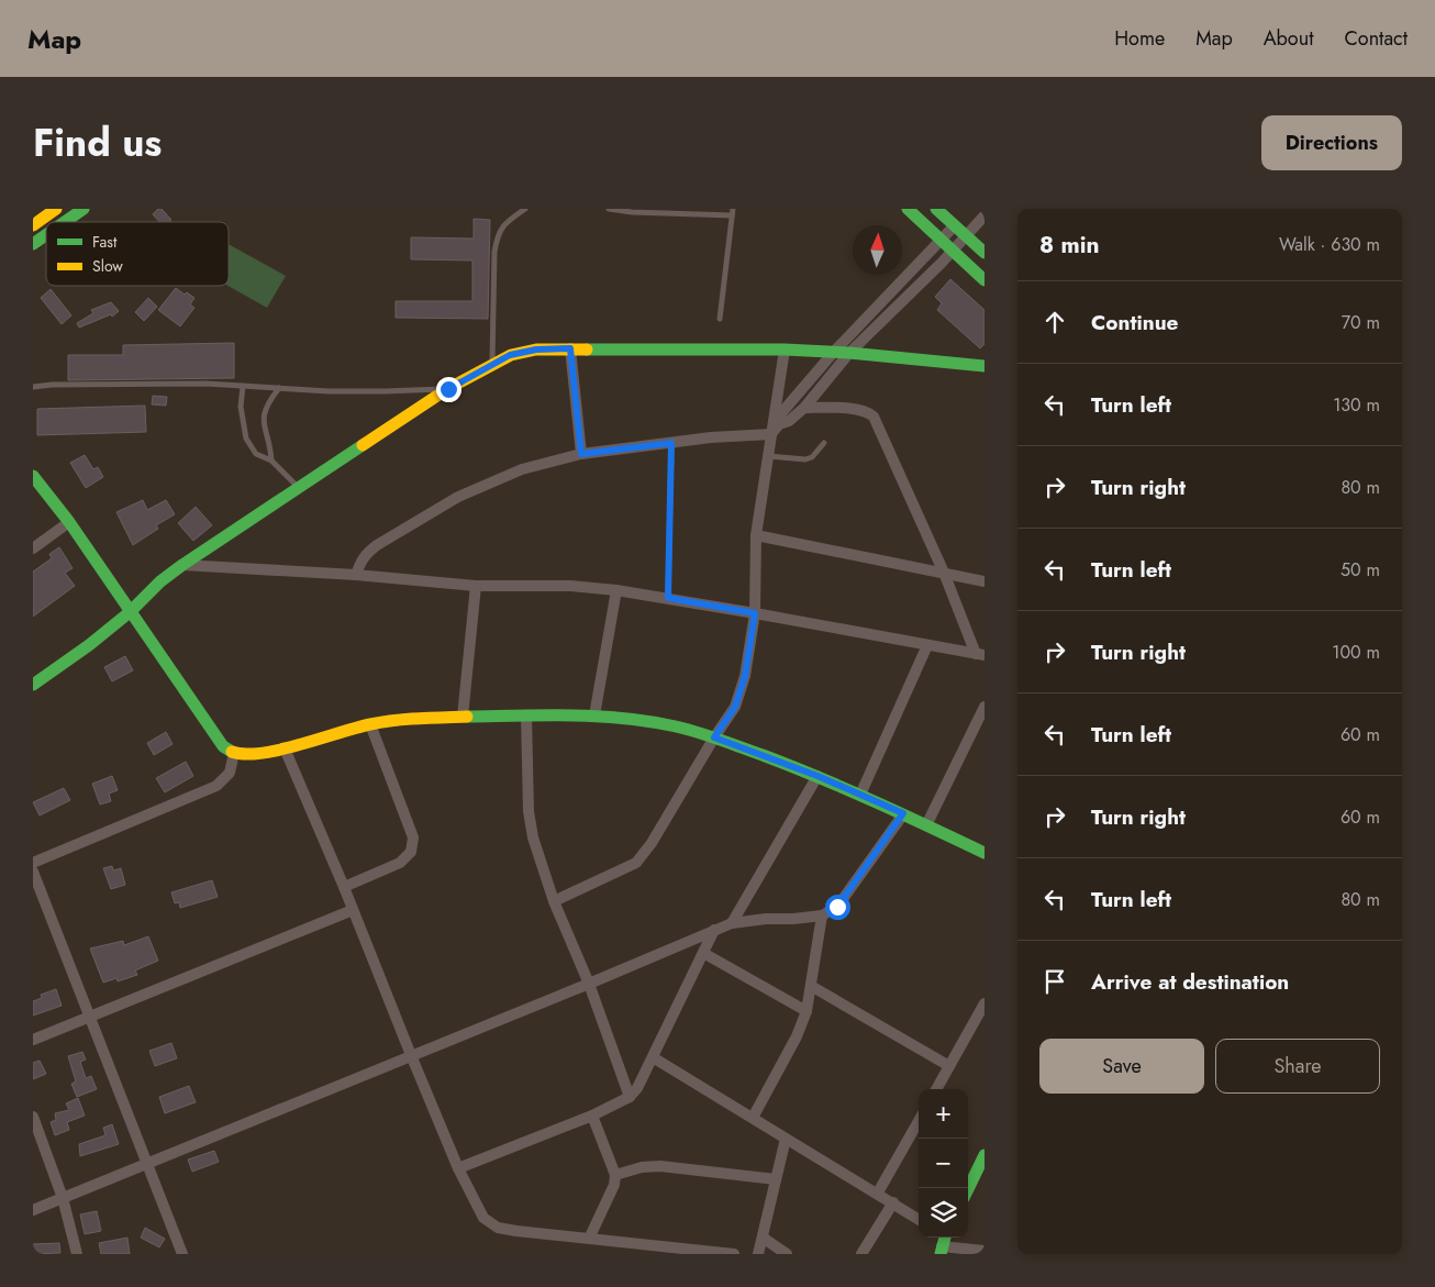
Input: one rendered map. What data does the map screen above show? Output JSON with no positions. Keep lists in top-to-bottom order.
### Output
{
  "legend": ["Fast", "Slow"],
  "north": "top",
  "page": {
    "header": "Map",
    "nav": [
      "Home",
      "Map",
      "About",
      "Contact"
    ],
    "title": "Find us",
    "buttons": [
      "Directions",
      ["Save", "Share"]
    ],
    "heading": ["8 min", "Walk · 630 m"],
    "list": [
      ["Continue", "70 m"],
      ["Turn left", "130 m"],
      ["Turn right", "80 m"],
      ["Turn left", "50 m"],
      ["Turn right", "100 m"],
      ["Turn left", "60 m"],
      ["Turn right", "60 m"],
      ["Turn left", "80 m"],
      "Arrive at destination"
    ],
    "map_buttons": ["+", "−"]
  }
}
